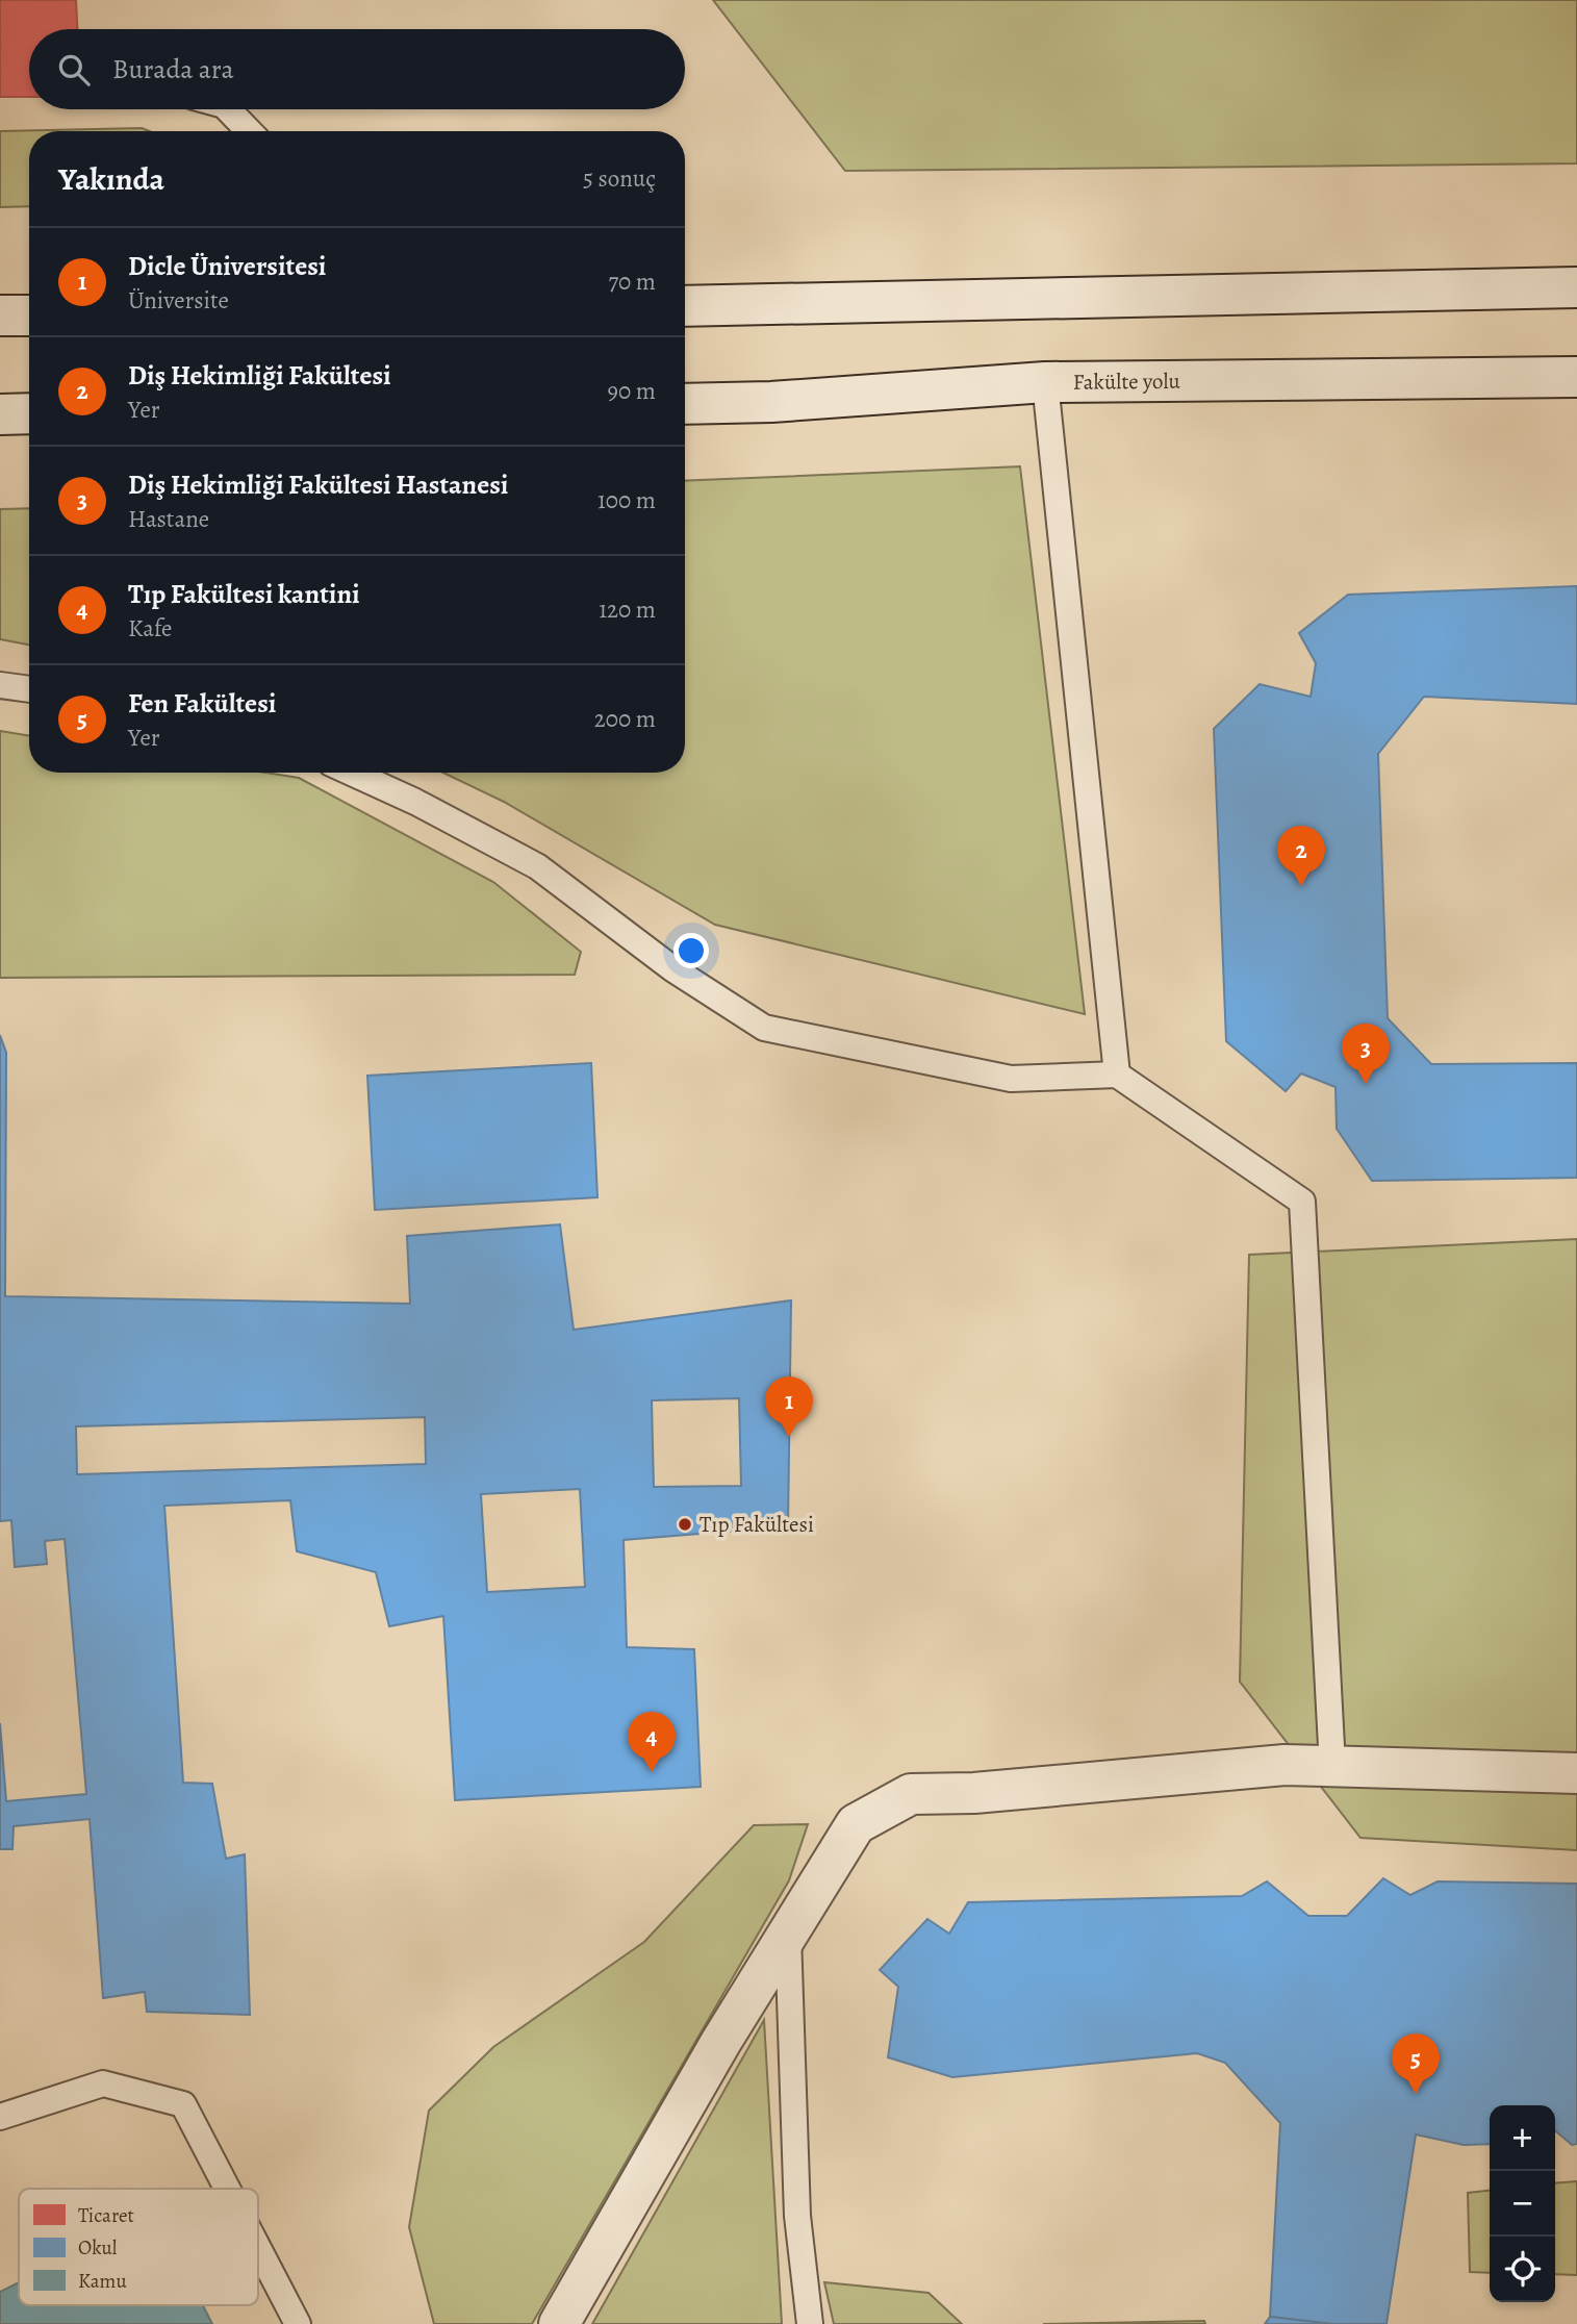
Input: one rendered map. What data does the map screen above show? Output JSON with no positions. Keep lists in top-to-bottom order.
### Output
{
  "streets": {
    "street": ["Fakülte yolu"]
  },
  "places": ["Tıp Fakültesi"],
  "legend": ["Ticaret", "Okul", "Kamu"],
  "page": {
    "search": "Burada ara",
    "heading": ["Yakında", "5 sonuç"],
    "list": [
      {
        "mark": "1",
        "name": "Dicle Üniversitesi",
        "note": "Üniversite",
        "value": "70 m"
      },
      {
        "mark": "2",
        "name": "Diş Hekimliği Fakültesi",
        "note": "Yer",
        "value": "90 m"
      },
      {
        "mark": "3",
        "name": "Diş Hekimliği Fakültesi Hastanesi",
        "note": "Hastane",
        "value": "100 m"
      },
      {
        "mark": "4",
        "name": "Tıp Fakültesi kantini",
        "note": "Kafe",
        "value": "120 m"
      },
      {
        "mark": "5",
        "name": "Fen Fakültesi",
        "note": "Yer",
        "value": "200 m"
      }
    ],
    "pins": [
      "2",
      "3",
      "1",
      "4",
      "5"
    ],
    "map_buttons": ["+", "−"]
  }
}
